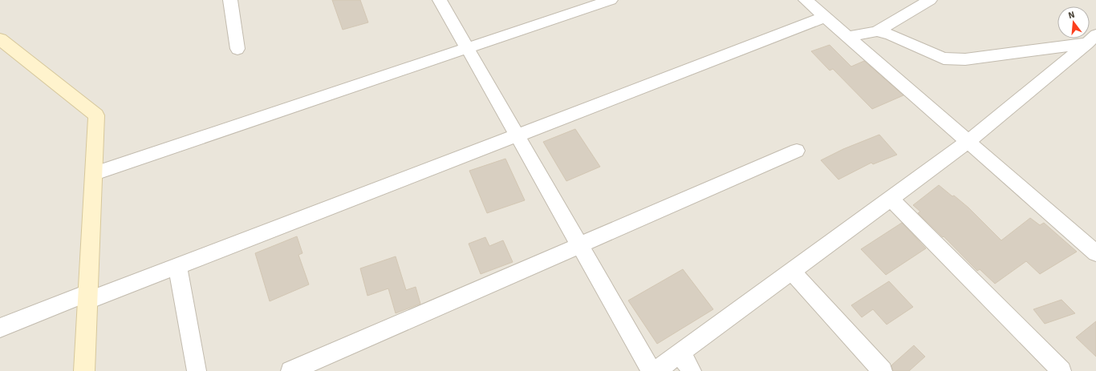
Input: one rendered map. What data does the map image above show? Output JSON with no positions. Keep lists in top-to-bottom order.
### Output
{
  "north": "top"
}
